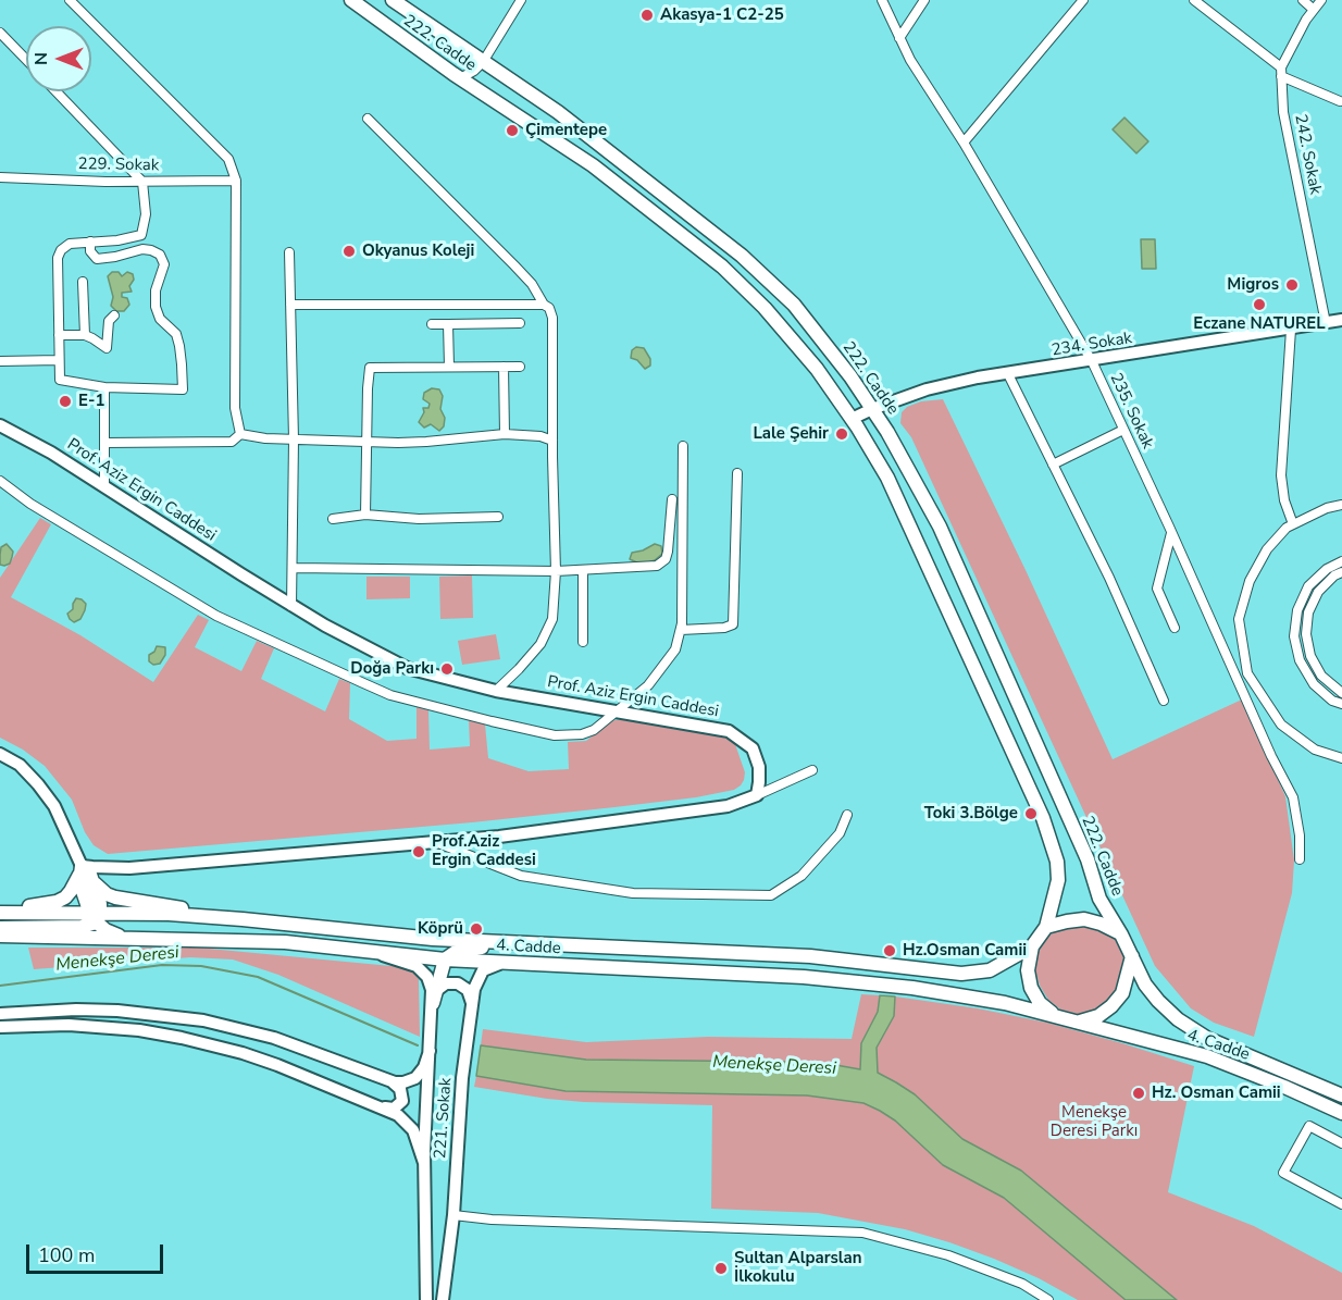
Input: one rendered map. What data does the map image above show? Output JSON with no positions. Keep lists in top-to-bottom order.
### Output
{
  "streets": {
    "main road": ["222. Cadde", "4. Cadde"],
    "street": [
      "242. Sokak",
      "229. Sokak",
      "234. Sokak",
      "235. Sokak",
      "Prof. Aziz Ergin Caddesi",
      "221. Sokak"
    ]
  },
  "crossings": [
    ["222. Cadde", "234. Sokak"],
    ["222. Cadde", "4. Cadde"],
    ["242. Sokak", "234. Sokak"],
    ["234. Sokak", "235. Sokak"],
    ["4. Cadde", "221. Sokak"]
  ],
  "water": ["Menekşe Deresi"],
  "parks": ["Menekşe Deresi Parkı"],
  "places": [
    "Akasya-1 C2-25",
    "Çimentepe",
    "Okyanus Koleji",
    "Migros",
    "Eczane NATUREL",
    "E-1",
    "Lale Şehir",
    "Doğa Parkı",
    "Toki 3.Bölge",
    "Prof.Aziz Ergin Caddesi",
    "Köprü",
    "Hz.Osman Camii",
    "Hz. Osman Camii",
    "Sultan Alparslan İlkokulu"
  ],
  "scale_bar": "100 m",
  "north": "left"
}
